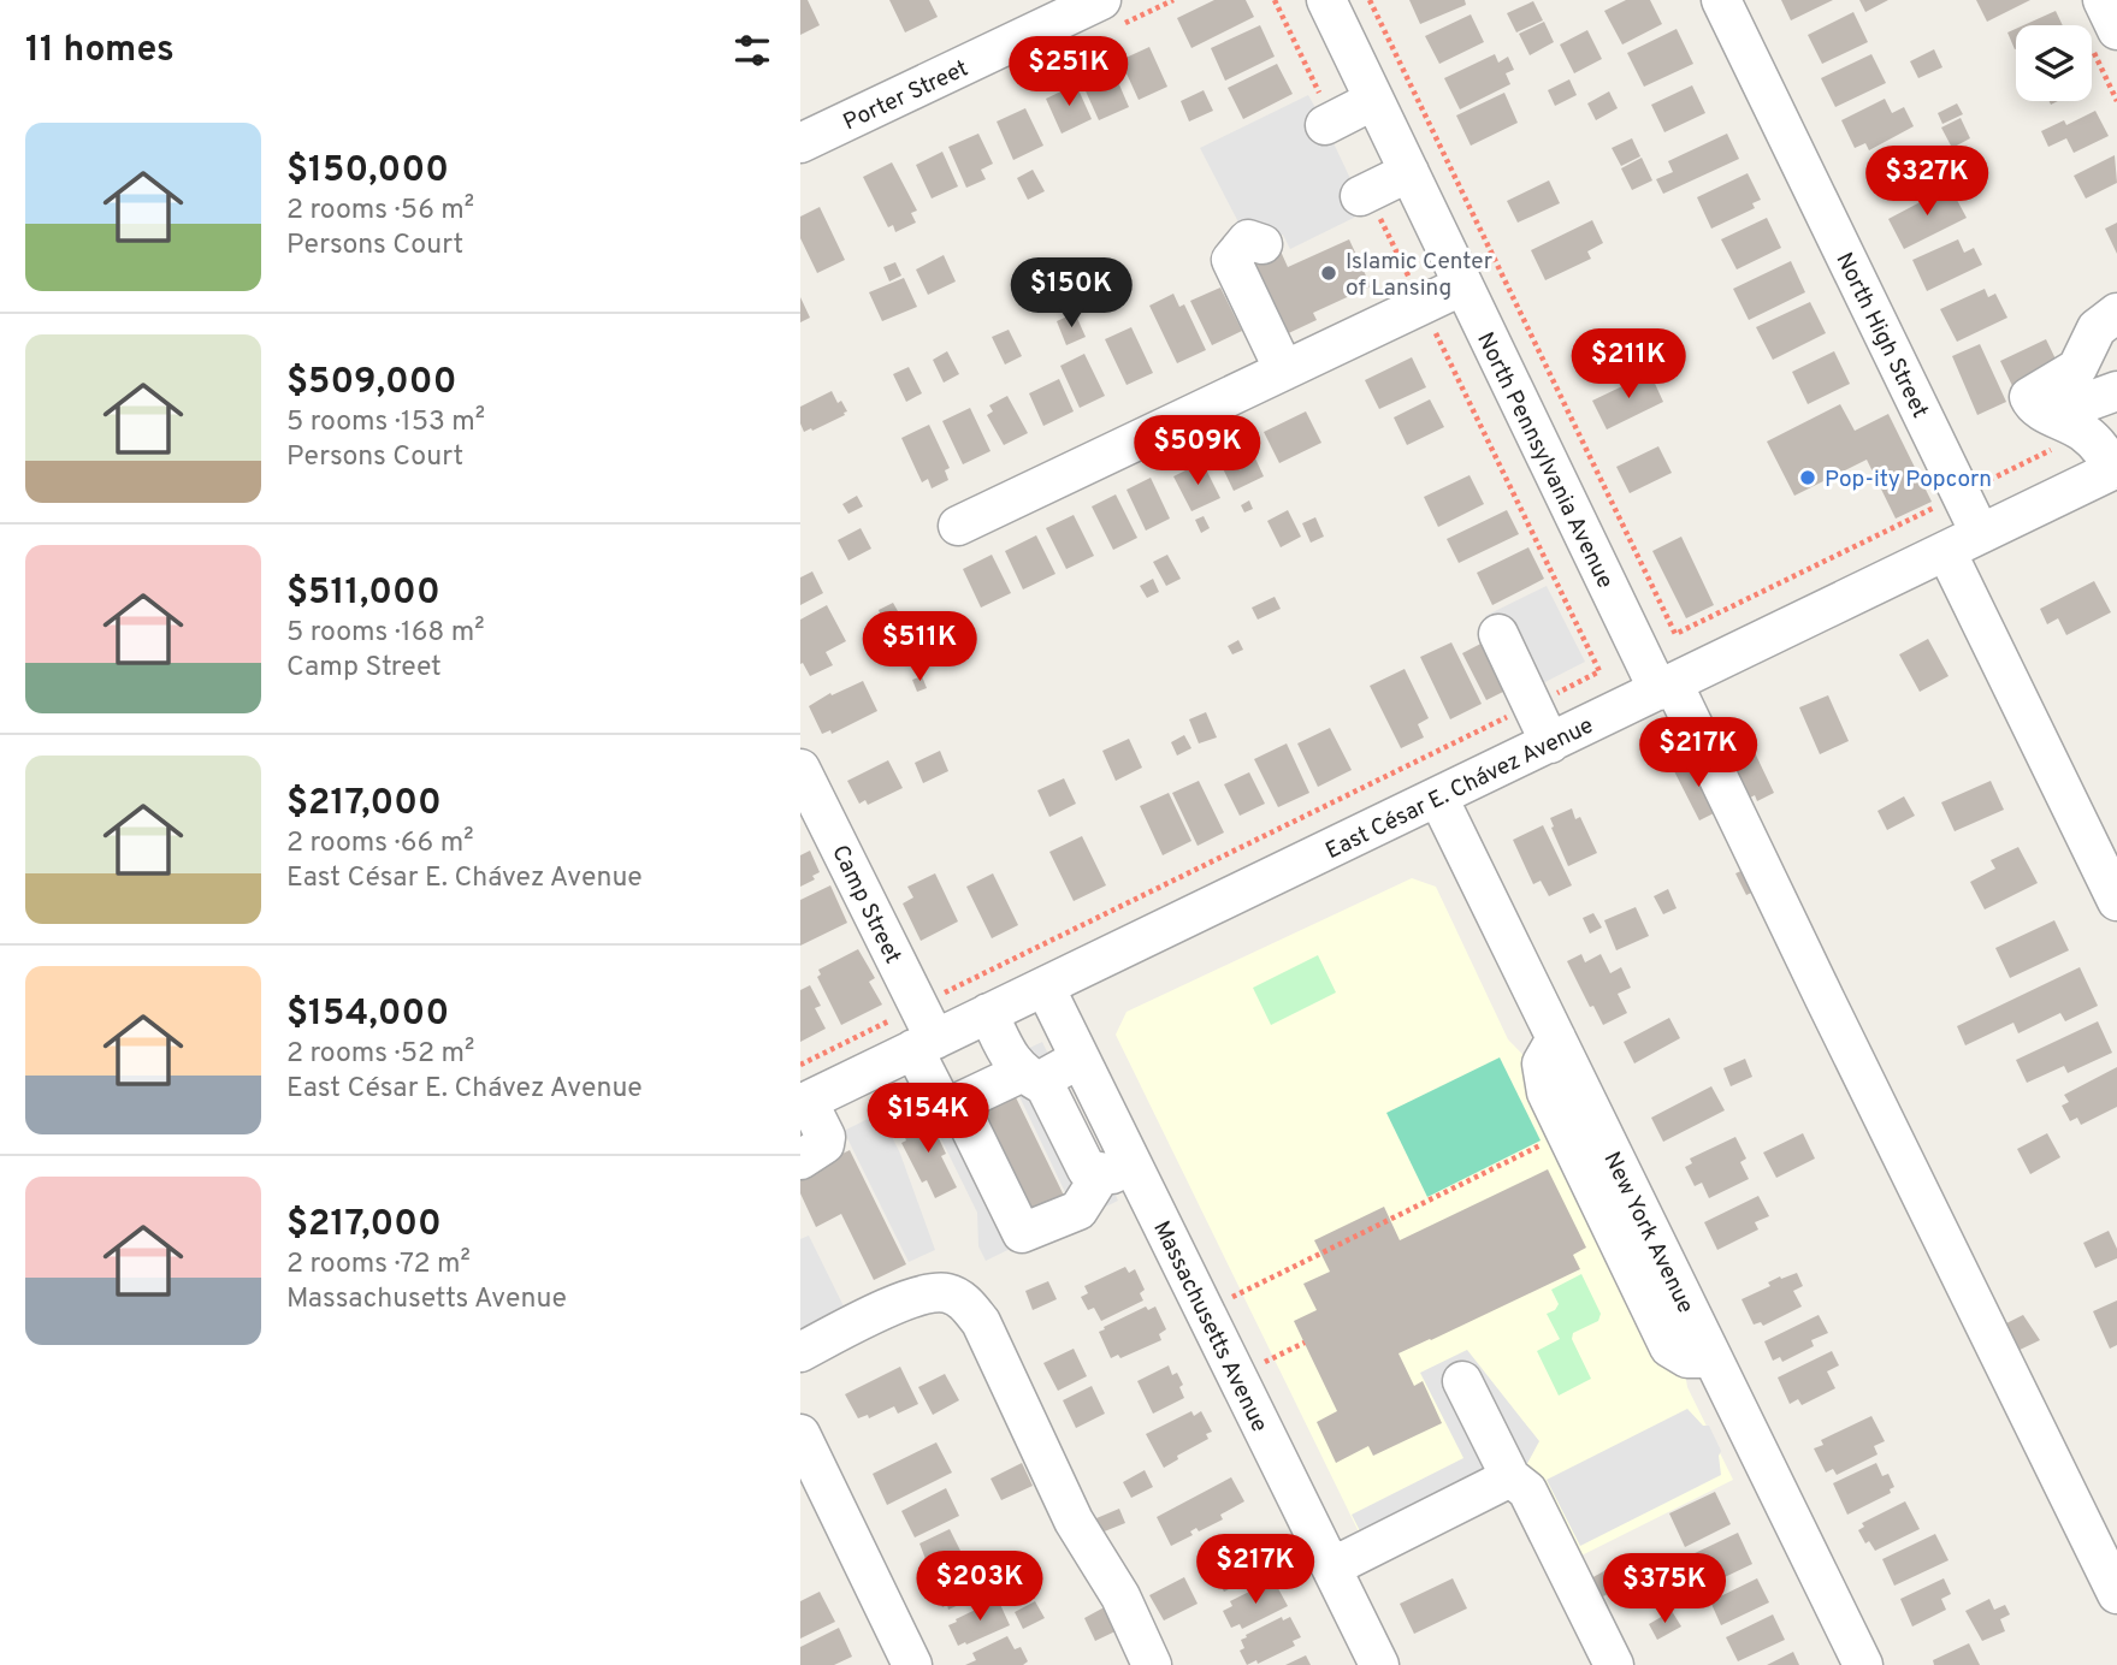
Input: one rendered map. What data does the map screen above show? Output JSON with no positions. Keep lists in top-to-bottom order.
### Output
{
  "streets": {
    "street": [
      "Porter Street",
      "North High Street",
      "North Pennsylvania Avenue",
      "East César E. Chávez Avenue",
      "Camp Street",
      "New York Avenue",
      "Massachusetts Avenue"
    ]
  },
  "crossings": [
    ["North High Street", "East César E. Chávez Avenue"],
    ["North Pennsylvania Avenue", "East César E. Chávez Avenue"],
    ["East César E. Chávez Avenue", "Camp Street"],
    ["East César E. Chávez Avenue", "New York Avenue"],
    ["East César E. Chávez Avenue", "Massachusetts Avenue"]
  ],
  "places": ["Islamic Center of Lansing", "Pop-ity Popcorn"],
  "page": {
    "heading": "11 homes",
    "price": [
      "$251K",
      "$327K",
      "$150K",
      "$211K",
      "$509K",
      "$511K",
      "$217K",
      "$154K",
      "$217K",
      "$203K",
      "$375K"
    ],
    "list": [
      {
        "name": "$150,000",
        "note": "2 rooms · 56 m² · Persons Court"
      },
      {
        "name": "$509,000",
        "note": "5 rooms · 153 m² · Persons Court"
      },
      {
        "name": "$511,000",
        "note": "5 rooms · 168 m² · Camp Street"
      },
      {
        "name": "$217,000",
        "note": "2 rooms · 66 m² · East César E. Chávez Avenue"
      },
      {
        "name": "$154,000",
        "note": "2 rooms · 52 m² · East César E. Chávez Avenue"
      },
      {
        "name": "$217,000",
        "note": "2 rooms · 72 m² · Massachusetts Avenue"
      }
    ]
  }
}
